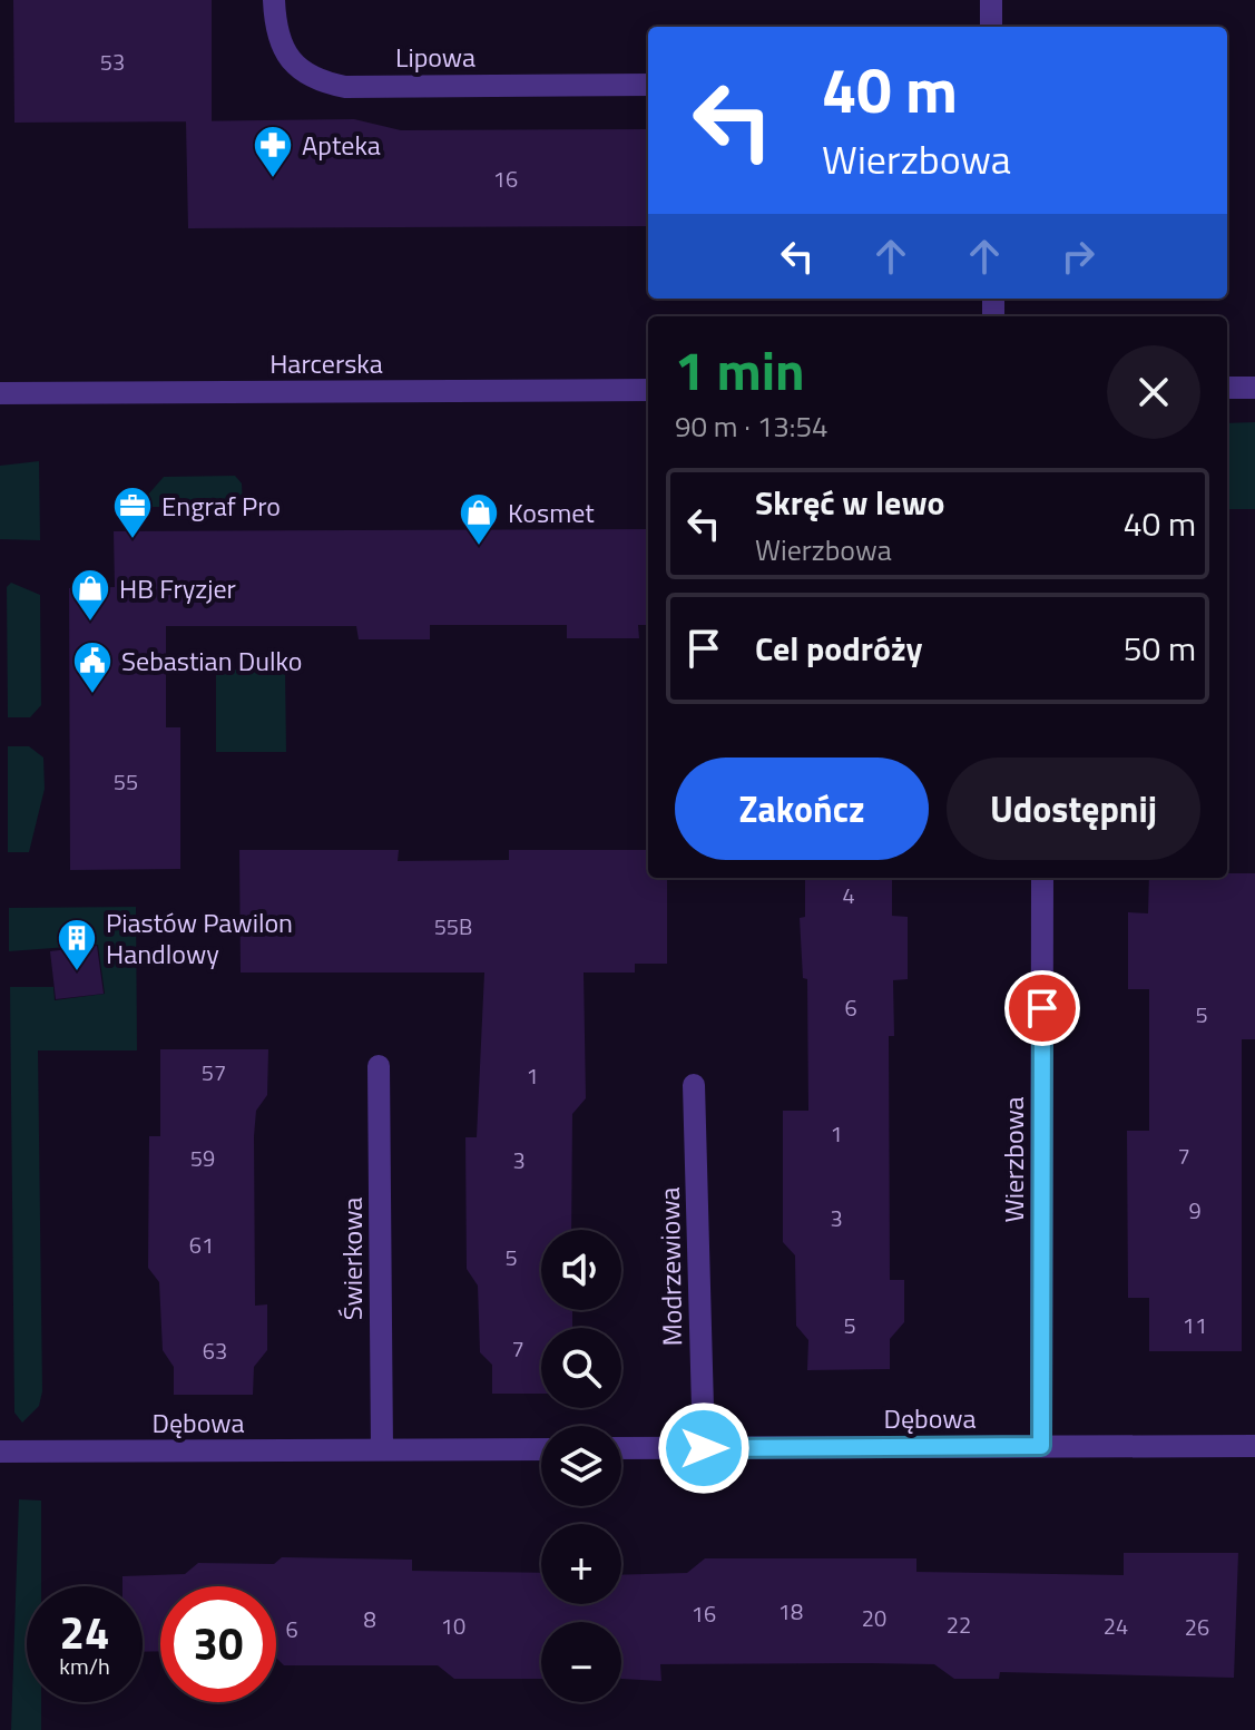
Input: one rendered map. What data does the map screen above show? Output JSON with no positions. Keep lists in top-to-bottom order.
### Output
{
  "streets": {
    "street": [
      "Lipowa",
      "Harcerska",
      "Wierzbowa",
      "Świerkowa",
      "Modrzewiowa",
      "Dębowa"
    ]
  },
  "crossings": [
    ["Wierzbowa", "Dębowa"],
    ["Świerkowa", "Dębowa"],
    ["Modrzewiowa", "Dębowa"]
  ],
  "places": {
    "pharmacy": ["Apteka"],
    "office": ["Engraf Pro"],
    "shop": ["Kosmet", "HB Fryzjer"],
    "public building": ["Sebastian Dulko"],
    "building": ["Piastów Pawilon Handlowy"]
  },
  "house_numbers": [
    "53",
    "16",
    "55",
    "4",
    "55B",
    "6",
    "5",
    "57",
    "1",
    "1",
    "7",
    "59",
    "3",
    "9",
    "3",
    "61",
    "5",
    "5",
    "11",
    "7",
    "63",
    "18",
    "16",
    "20",
    "8",
    "22",
    "10",
    "24",
    "26",
    "6"
  ],
  "page": {
    "turn": ["40 m", "Wierzbowa"],
    "heading": ["1 min", "90 m · 13:54"],
    "list": [
      {
        "name": "Skręć w lewo",
        "note": "Wierzbowa",
        "value": "40 m"
      },
      {
        "name": "Cel podróży",
        "value": "50 m"
      }
    ],
    "buttons": ["Zakończ", "Udostępnij"],
    "map_buttons": ["+", "−"],
    "speed": "24 km/h",
    "limit": "30"
  }
}
